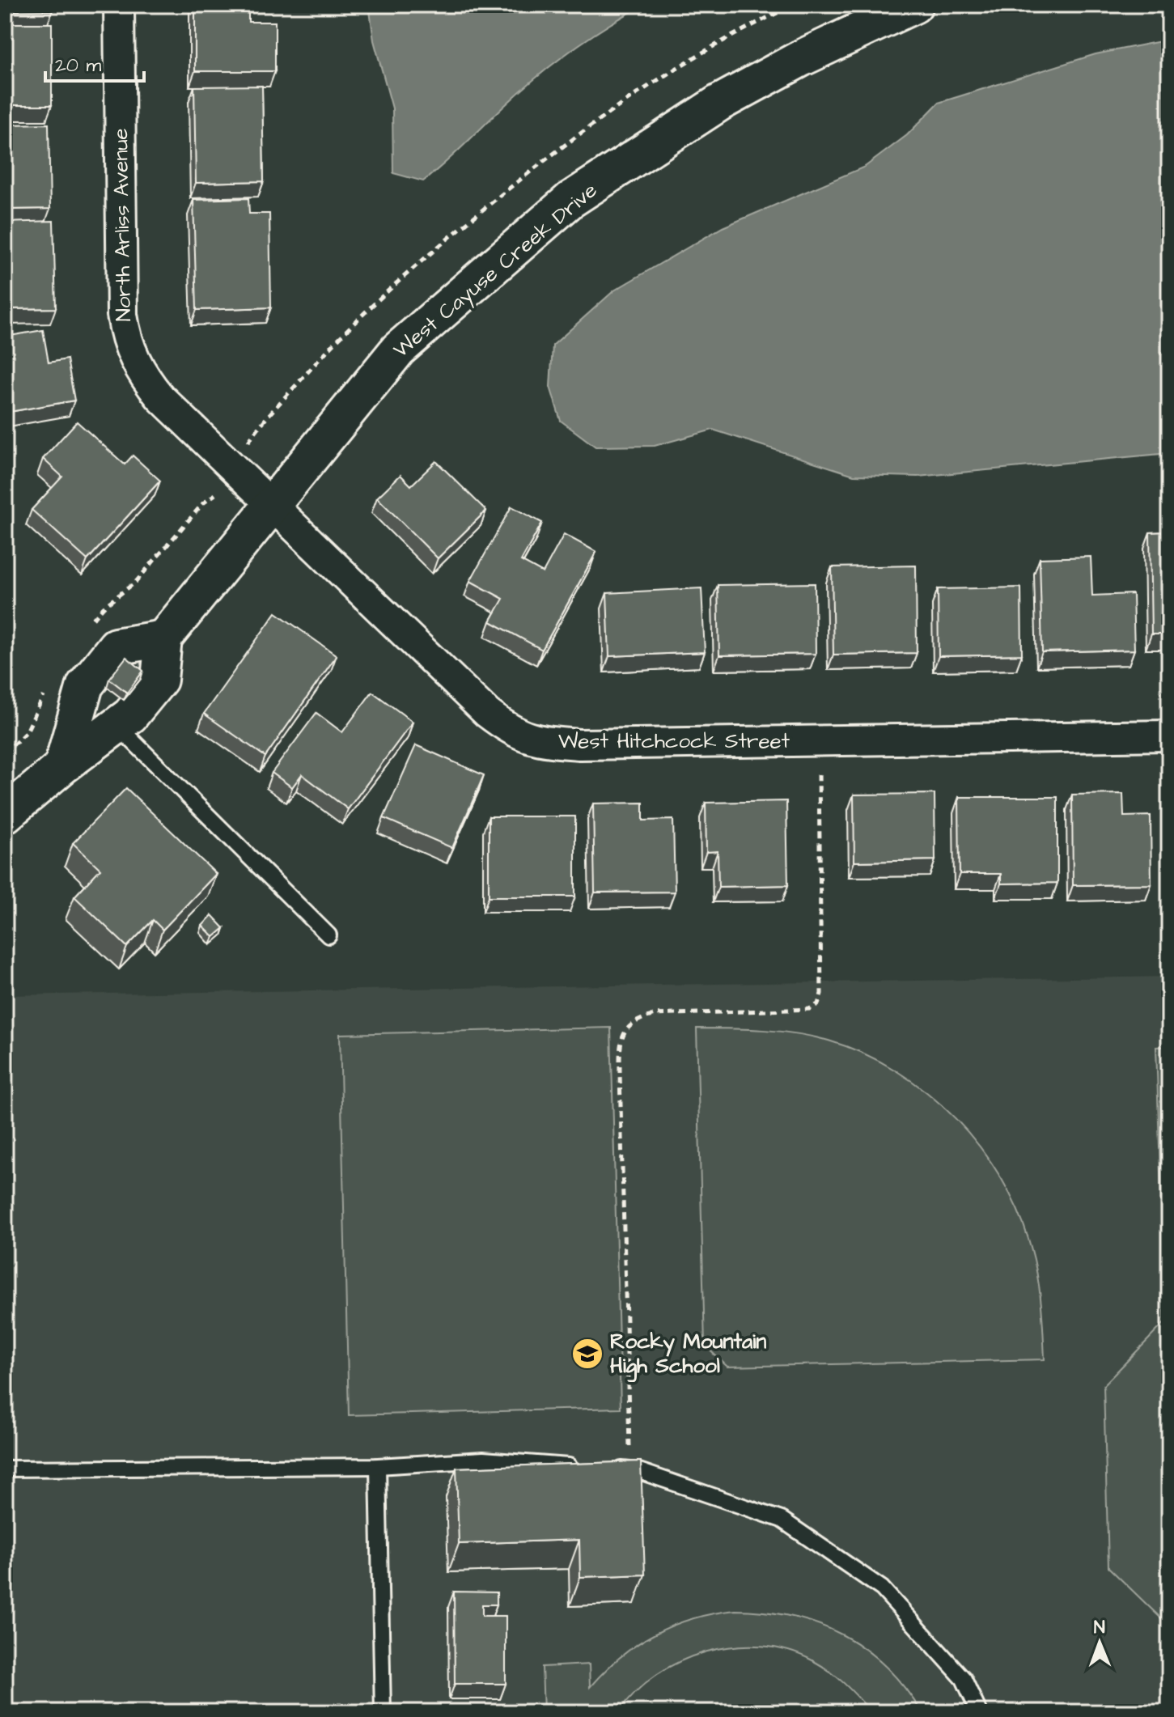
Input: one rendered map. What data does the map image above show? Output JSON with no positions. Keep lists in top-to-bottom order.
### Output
{
  "streets": {
    "street": ["North Arliss Avenue", "West Cayuse Creek Drive", "West Hitchcock Street"]
  },
  "crossings": [
    ["North Arliss Avenue", "West Cayuse Creek Drive"],
    ["North Arliss Avenue", "West Hitchcock Street"],
    ["West Cayuse Creek Drive", "West Hitchcock Street"]
  ],
  "places": {
    "school or university": ["Rocky Mountain High School"]
  },
  "scale_bar": "20 m",
  "north": "top"
}
